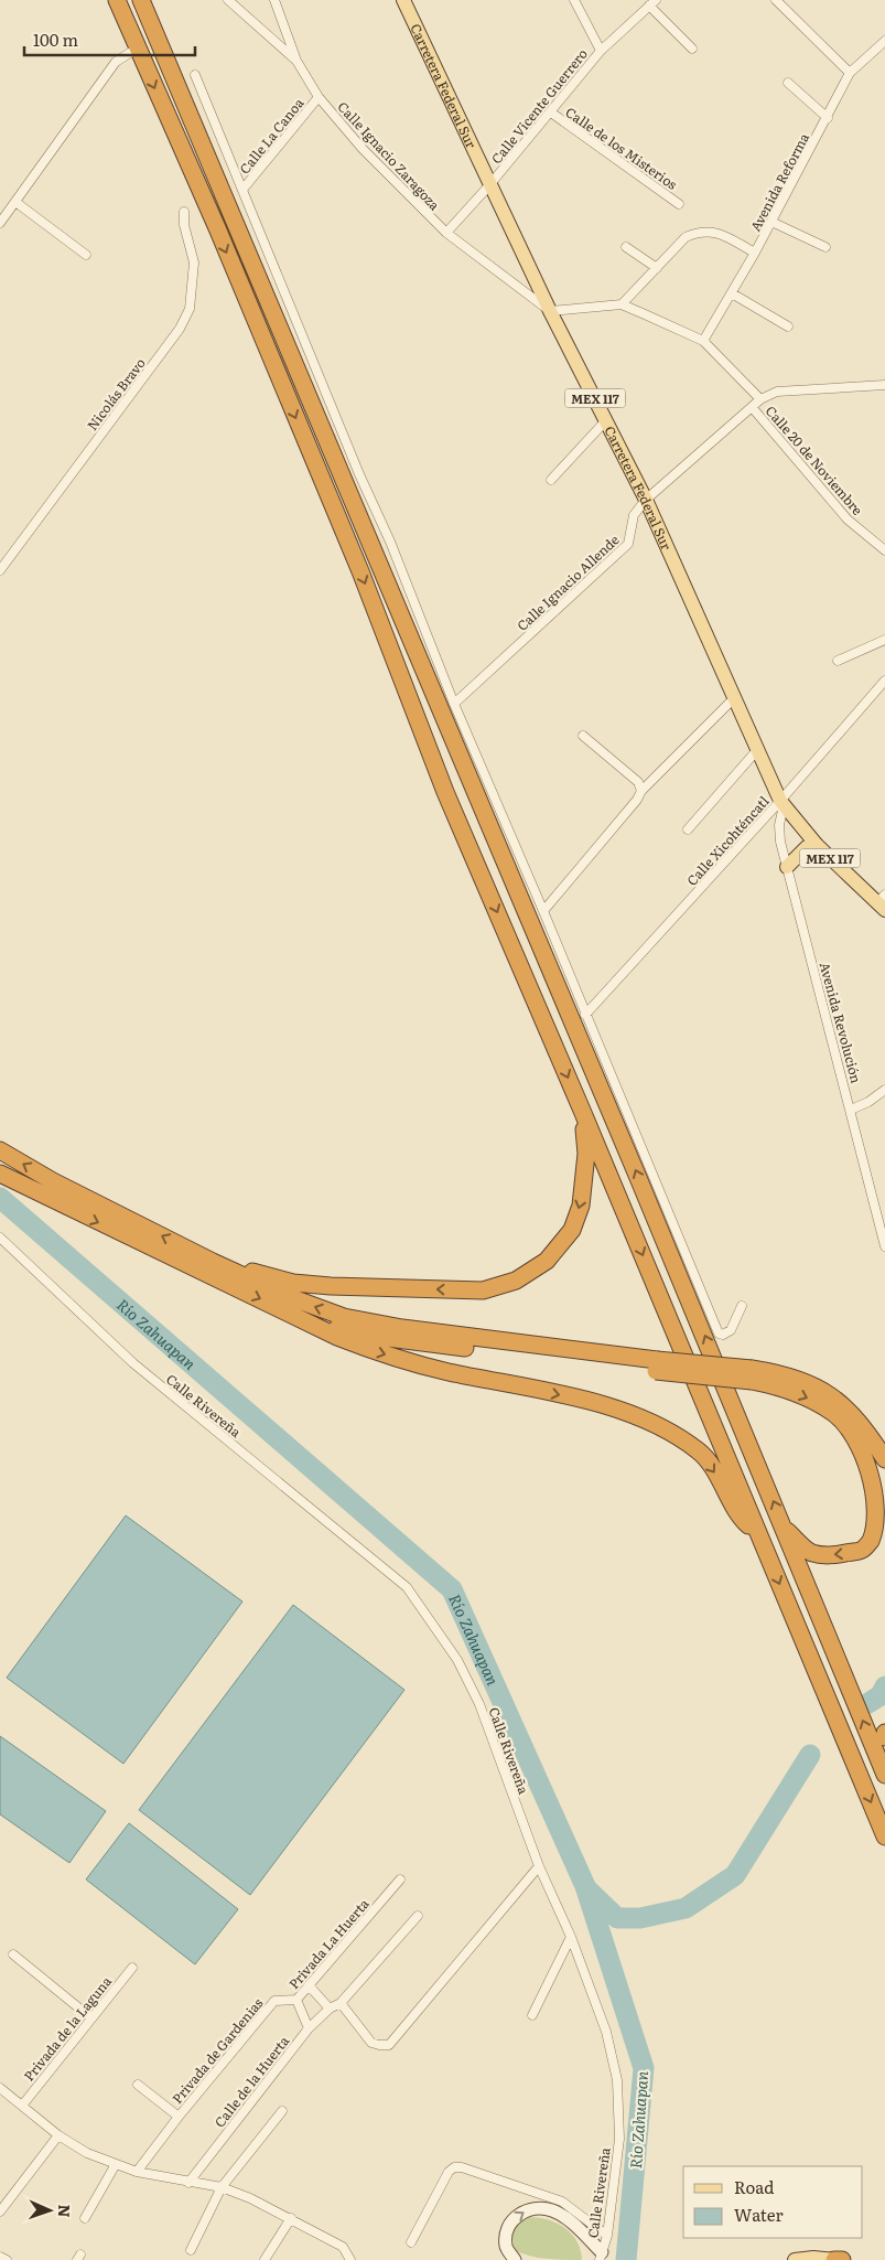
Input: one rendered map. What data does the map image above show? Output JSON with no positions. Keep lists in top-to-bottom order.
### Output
{
  "streets": {
    "main road": ["Carretera Federal Sur", "MEX 117"],
    "street": [
      "Calle Vicente Guerrero",
      "Calle La Canoa",
      "Calle de los Misterios",
      "Calle Ignacio Zaragoza",
      "Avenida Reforma",
      "Nicolás Bravo",
      "Calle 20 de Noviembre",
      "Calle Ignacio Allende",
      "Calle Xicohténcatl",
      "Avenida Revolución",
      "Calle Rivereña",
      "Privada La Huerta",
      "Privada de la Laguna",
      "Privada de Gardenias",
      "Calle de la Huerta"
    ]
  },
  "crossings": [
    ["Carretera Federal Sur", "Calle Vicente Guerrero"],
    ["Carretera Federal Sur", "Calle Ignacio Zaragoza"],
    ["Carretera Federal Sur", "MEX 117"],
    ["Carretera Federal Sur", "Calle 20 de Noviembre"],
    ["Carretera Federal Sur", "Calle Ignacio Allende"],
    ["Carretera Federal Sur", "Calle Xicohténcatl"],
    ["Carretera Federal Sur", "Avenida Revolución"],
    ["Calle Vicente Guerrero", "Calle de los Misterios"],
    ["Calle Vicente Guerrero", "Calle Ignacio Zaragoza"],
    ["Calle La Canoa", "Calle Ignacio Zaragoza"],
    ["Calle Ignacio Zaragoza", "Calle 20 de Noviembre"],
    ["Avenida Reforma", "Calle 20 de Noviembre"],
    ["MEX 117", "Calle Xicohténcatl"],
    ["MEX 117", "Avenida Revolución"],
    ["Calle 20 de Noviembre", "Calle Ignacio Allende"],
    ["Calle Xicohténcatl", "Avenida Revolución"],
    ["Privada La Huerta", "Privada de Gardenias"],
    ["Privada La Huerta", "Calle de la Huerta"]
  ],
  "water": ["Río Zahuapan"],
  "legend": ["Road", "Water"],
  "scale_bar": "100 m",
  "north": "right"
}
